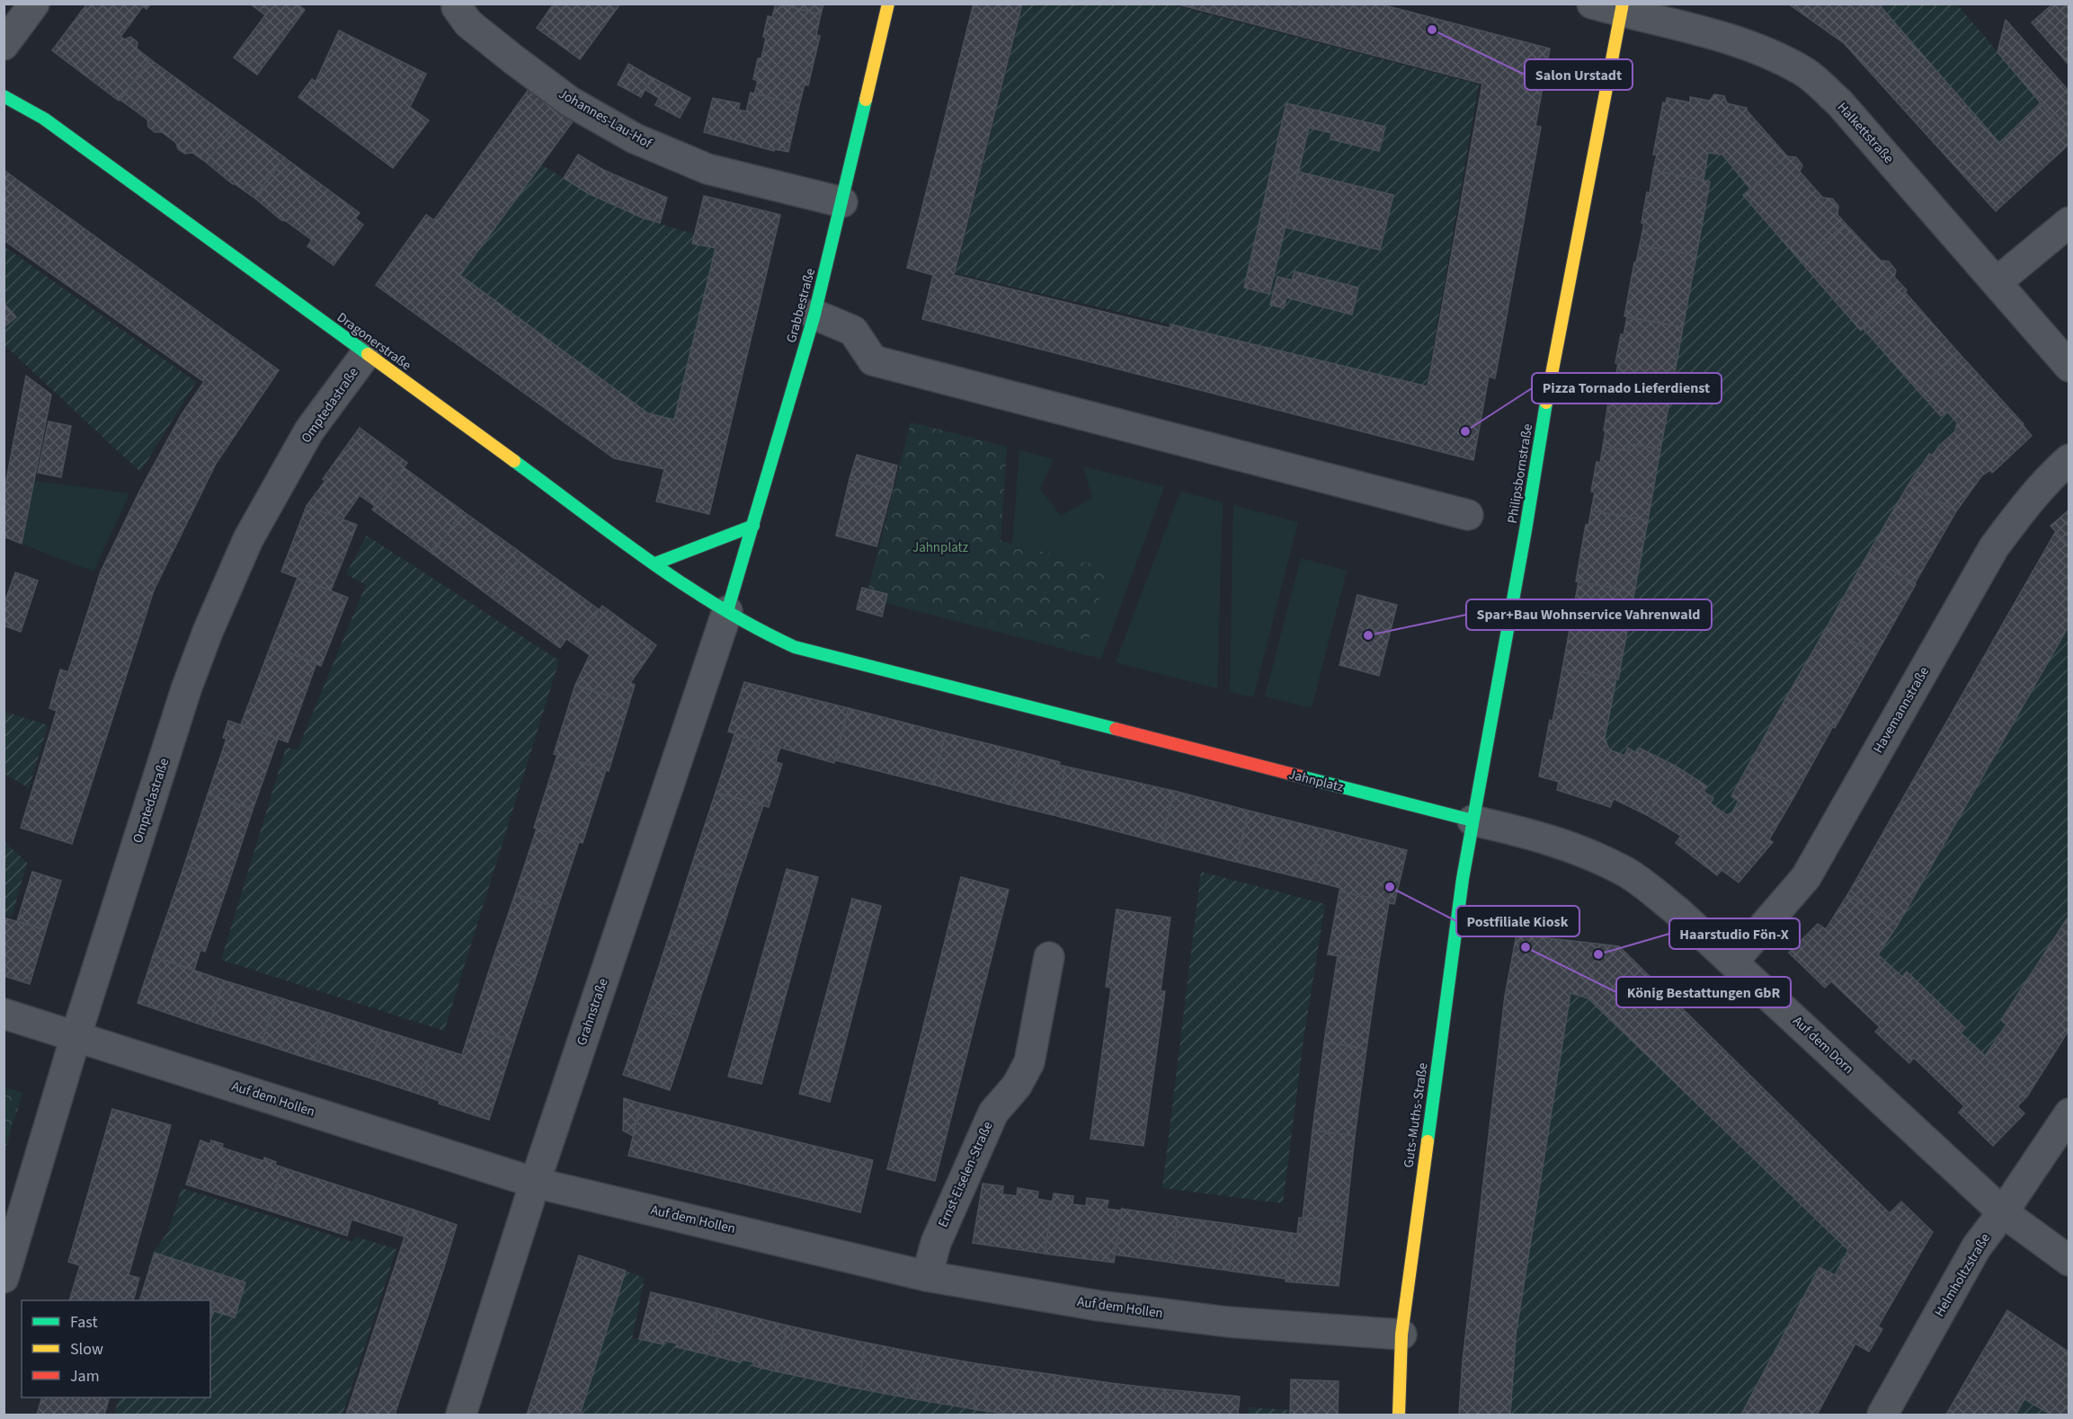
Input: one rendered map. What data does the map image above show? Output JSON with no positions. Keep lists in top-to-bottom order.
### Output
{
  "streets": {
    "street": [
      "Johannes-Lau-Hof",
      "Halkettstraße",
      "Grabbestraße",
      "Dragonerstraße",
      "Omptedastraße",
      "Philipsbornstraße",
      "Havemannstraße",
      "Jahnplatz",
      "Grahnstraße",
      "Auf dem Dorn",
      "Auf dem Hollen",
      "Guts-Muths-Straße",
      "Ernst-Eiselen-Straße",
      "Helmholtzstraße"
    ]
  },
  "crossings": [
    ["Johannes-Lau-Hof", "Grabbestraße"],
    ["Halkettstraße", "Philipsbornstraße"],
    ["Grabbestraße", "Dragonerstraße"],
    ["Grabbestraße", "Jahnplatz"],
    ["Grabbestraße", "Grahnstraße"],
    ["Dragonerstraße", "Omptedastraße"],
    ["Dragonerstraße", "Jahnplatz"],
    ["Dragonerstraße", "Grahnstraße"],
    ["Omptedastraße", "Auf dem Hollen"],
    ["Philipsbornstraße", "Jahnplatz"],
    ["Philipsbornstraße", "Auf dem Dorn"],
    ["Philipsbornstraße", "Guts-Muths-Straße"],
    ["Havemannstraße", "Auf dem Dorn"],
    ["Jahnplatz", "Grahnstraße"],
    ["Jahnplatz", "Auf dem Dorn"],
    ["Jahnplatz", "Guts-Muths-Straße"],
    ["Grahnstraße", "Auf dem Hollen"],
    ["Auf dem Dorn", "Guts-Muths-Straße"],
    ["Auf dem Dorn", "Helmholtzstraße"],
    ["Auf dem Hollen", "Guts-Muths-Straße"],
    ["Auf dem Hollen", "Ernst-Eiselen-Straße"]
  ],
  "parks": ["Jahnplatz"],
  "places": [
    "Salon Urstadt",
    "Pizza Tornado Lieferdienst",
    "Spar+Bau Wohnservice Vahrenwald",
    "Postfiliale Kiosk",
    "König Bestattungen GbR",
    "Haarstudio Fön-X"
  ],
  "legend": ["Fast", "Slow", "Jam"]
}
